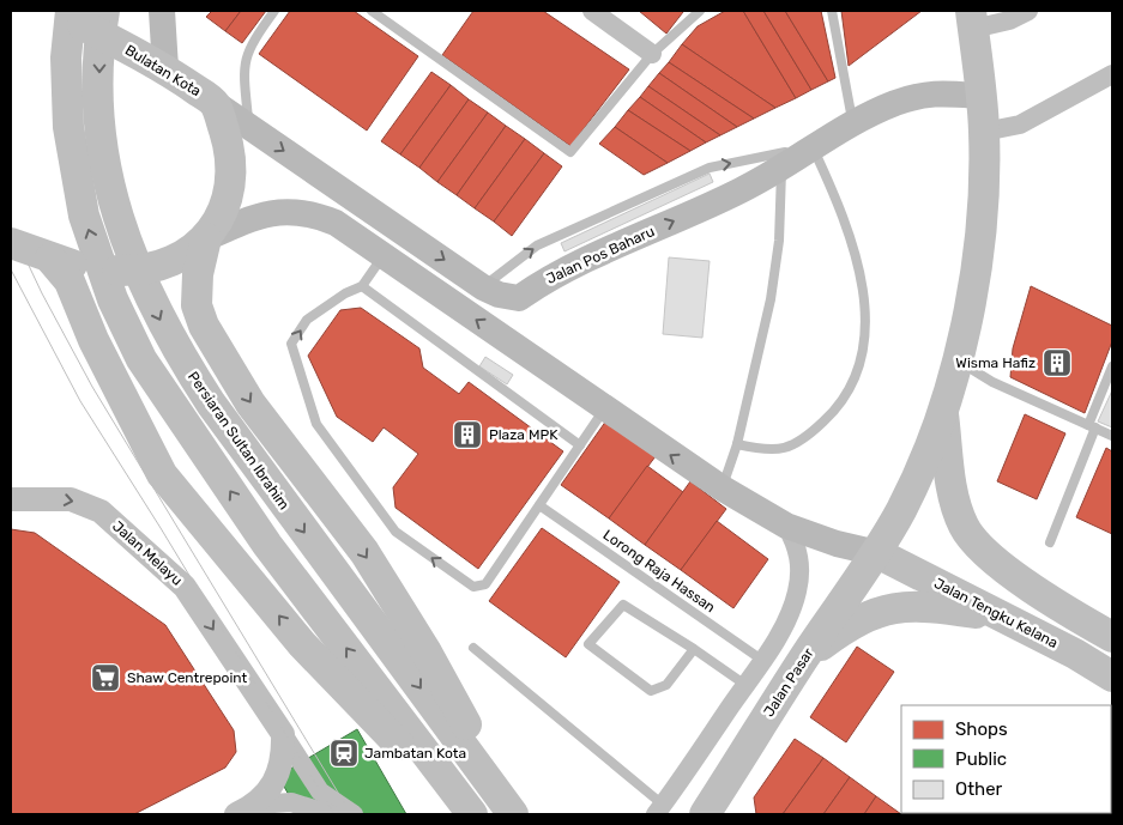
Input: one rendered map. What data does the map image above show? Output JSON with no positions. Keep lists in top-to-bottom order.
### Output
{
  "streets": {
    "highway": [
      "Bulatan Kota",
      "Persiaran Sultan Ibrahim",
      "Jalan Tengku Kelana",
      "Jalan Pasar"
    ],
    "main road": ["Jalan Pos Baharu"],
    "street": ["Jalan Melayu"],
    "lane": ["Lorong Raja Hassan"]
  },
  "crossings": [
    ["Jalan Pos Baharu", "Jalan Pasar"],
    ["Jalan Tengku Kelana", "Jalan Pasar"]
  ],
  "one_way": ["Jalan Pos Baharu", "Jalan Melayu"],
  "places": {
    "building": ["Wisma Hafiz", "Plaza MPK"],
    "supermarket": ["Shaw Centrepoint"],
    "station": ["Jambatan Kota"]
  },
  "legend": ["Shops", "Public", "Other"]
}
